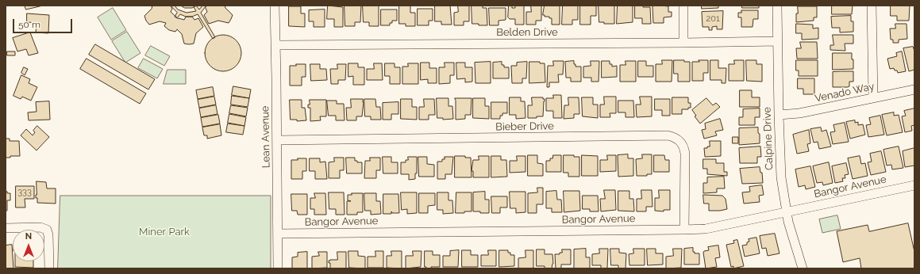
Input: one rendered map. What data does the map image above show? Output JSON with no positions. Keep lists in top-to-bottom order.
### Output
{
  "streets": {
    "street": [
      "Belden Drive",
      "Venado Way",
      "Bieber Drive",
      "Lean Avenue",
      "Calpine Drive",
      "Bangor Avenue"
    ]
  },
  "crossings": [
    ["Belden Drive", "Lean Avenue"],
    ["Belden Drive", "Calpine Drive"],
    ["Venado Way", "Calpine Drive"],
    ["Bieber Drive", "Lean Avenue"],
    ["Bieber Drive", "Bangor Avenue"],
    ["Lean Avenue", "Bangor Avenue"],
    ["Calpine Drive", "Bangor Avenue"]
  ],
  "parks": ["Miner Park"],
  "house_numbers": ["201", "333"],
  "scale_bar": "50 m",
  "north": "top"
}
